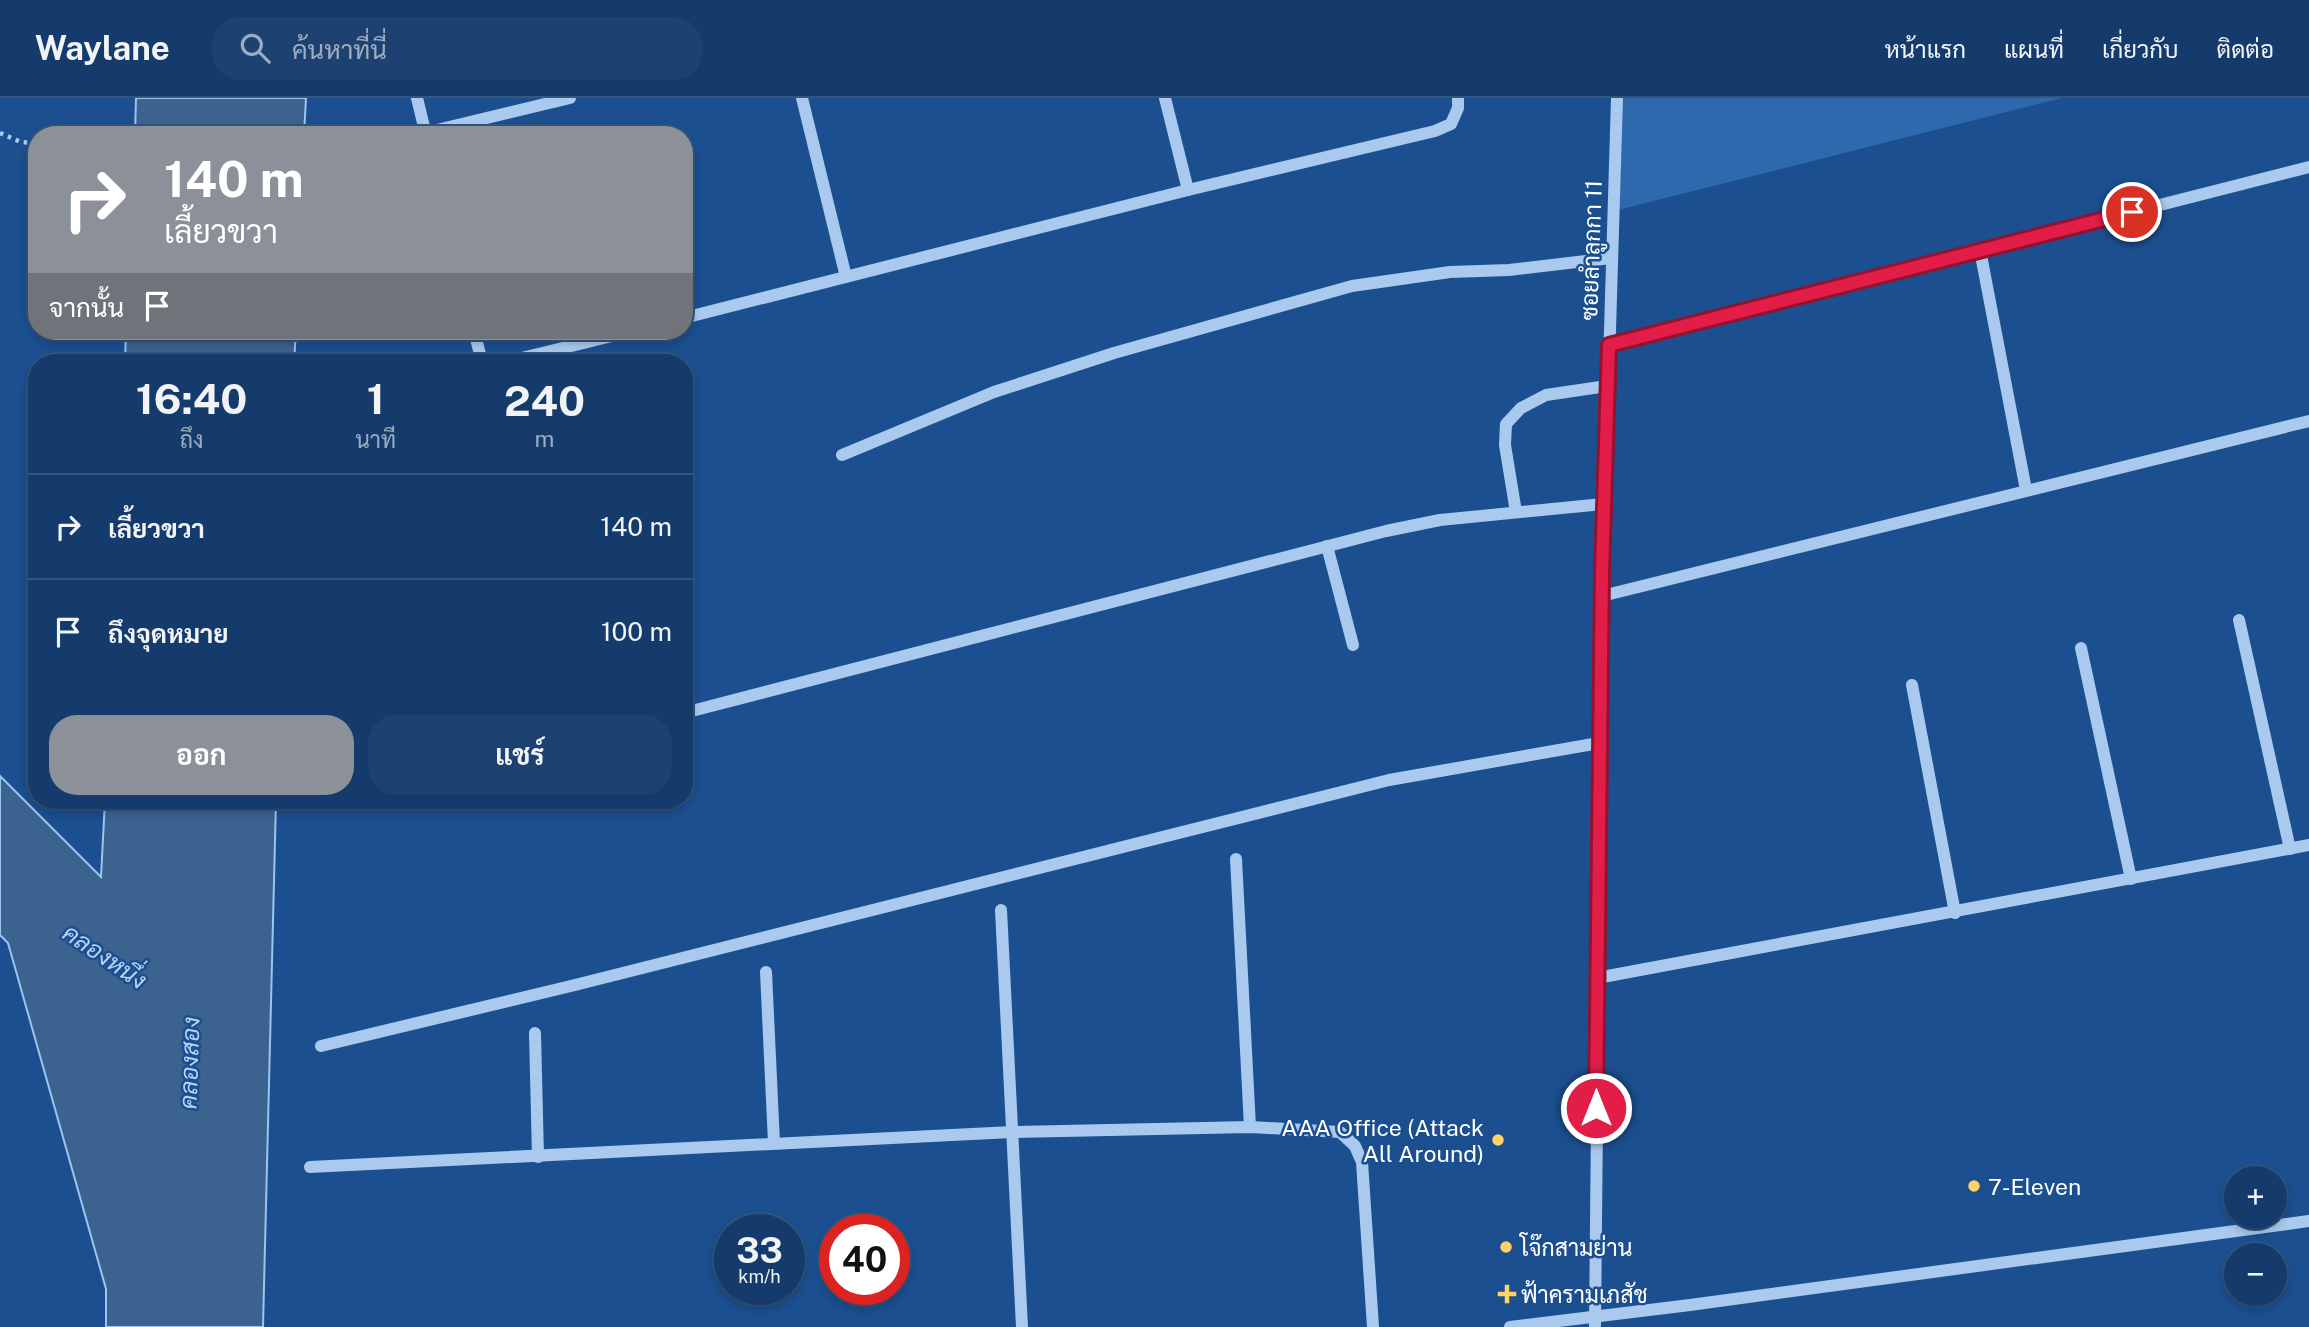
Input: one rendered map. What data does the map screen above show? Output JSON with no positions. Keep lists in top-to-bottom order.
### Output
{
  "streets": {
    "street": ["ซอยลำลูกกา 11"]
  },
  "water": ["คลองหนึ่ง", "คลองสอง"],
  "places": {
    "other": ["AAA Office (Attack All Around)", "7-Eleven", "โจ๊กสามย่าน"],
    "health": ["ฟ้าครามเภสัช"]
  },
  "page": {
    "header": "Waylane",
    "search": "ค้นหาที่นี่",
    "nav": [
      "หน้าแรก",
      "แผนที่",
      "เกี่ยวกับ",
      "ติดต่อ"
    ],
    "turn": ["140 m", "เลี้ยวขวา"],
    "then": "จากนั้น",
    "eta": [
      "16:40",
      "ถึง",
      "1",
      "นาที",
      "240",
      "m"
    ],
    "list": [
      {
        "name": "เลี้ยวขวา",
        "value": "140 m"
      },
      {
        "name": "ถึงจุดหมาย",
        "value": "100 m"
      }
    ],
    "buttons": ["ออก", "แชร์"],
    "map_buttons": ["+", "−"],
    "speed": "33 km/h",
    "limit": "40"
  }
}
